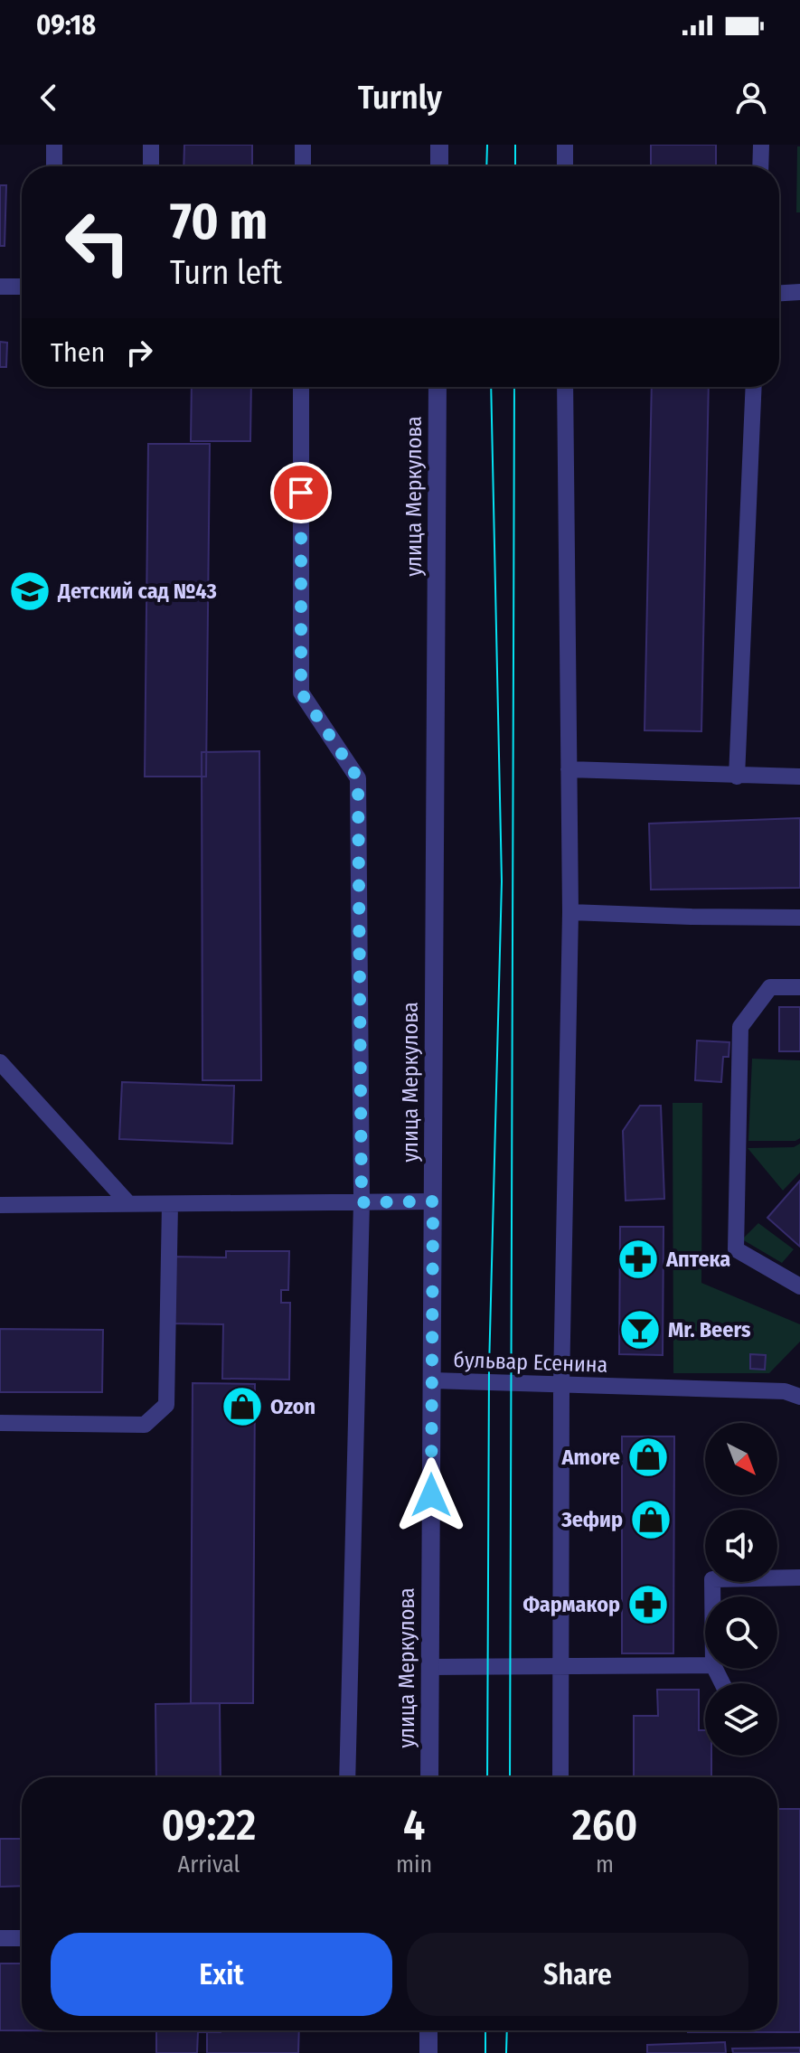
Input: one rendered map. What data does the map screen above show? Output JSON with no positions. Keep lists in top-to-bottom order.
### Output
{
  "streets": {
    "street": ["улица Меркулова"],
    "lane": ["бульвар Есенина"]
  },
  "crossings": [
    ["улица Меркулова", "бульвар Есенина"]
  ],
  "places": {
    "school or university": ["Детский сад №43"],
    "pharmacy": ["Аптека", "Фармакор"],
    "bar": ["Mr. Beers"],
    "shop": ["Ozon", "Amore", "Зефир"]
  },
  "north": "bottom right",
  "page": {
    "status": "09:18",
    "header": "Turnly",
    "turn": ["70 m", "Turn left"],
    "then": "Then",
    "eta": [
      "09:22",
      "Arrival",
      "4",
      "min",
      "260",
      "m"
    ],
    "buttons": ["Exit", "Share"]
  }
}
